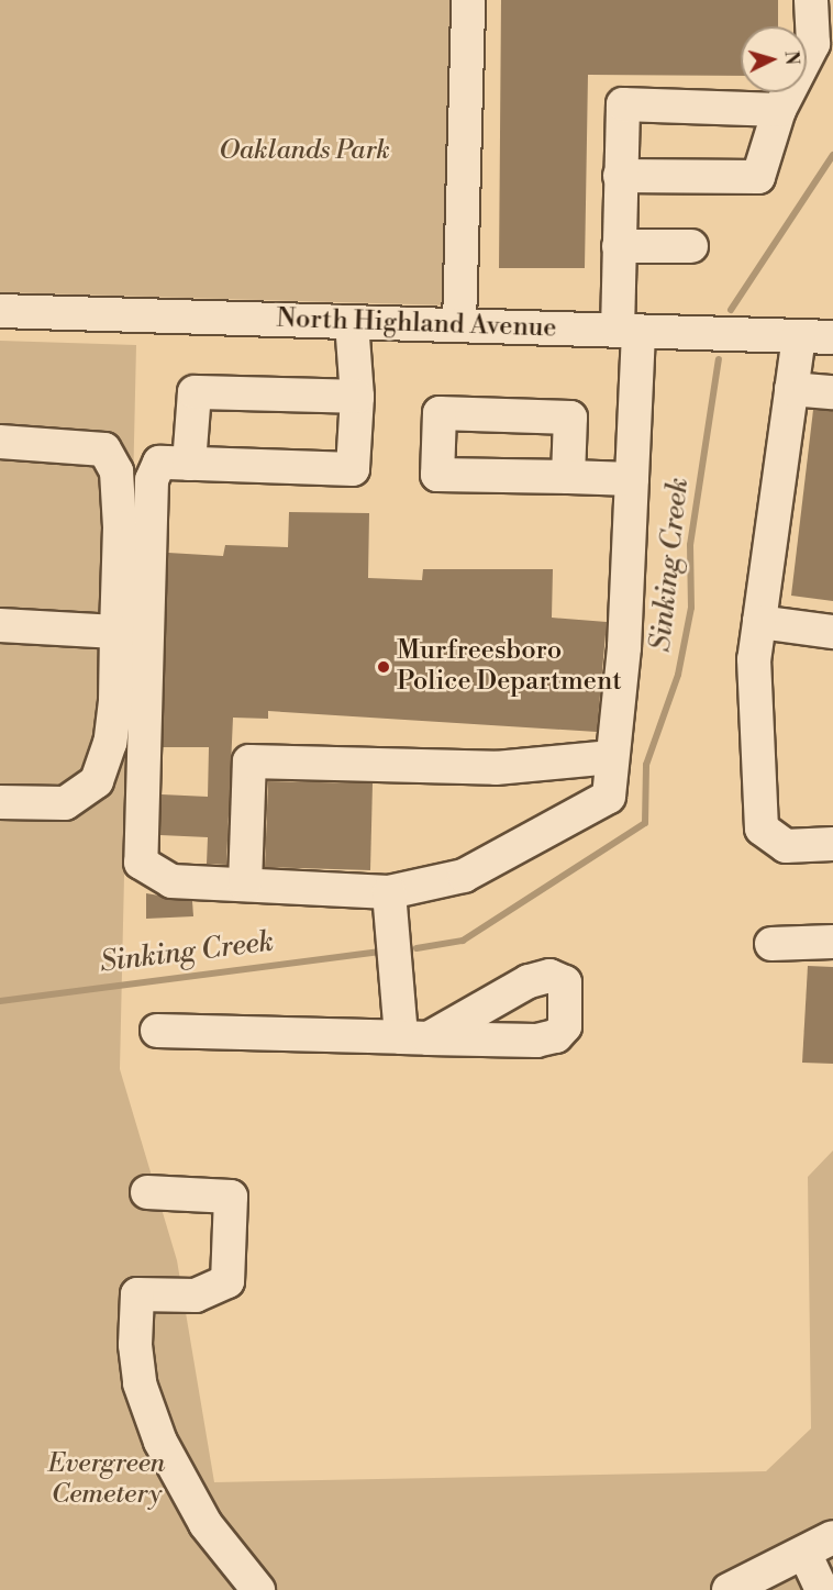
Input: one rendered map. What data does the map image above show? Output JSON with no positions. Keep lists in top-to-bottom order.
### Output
{
  "streets": {
    "street": ["North Highland Avenue"]
  },
  "water": ["Sinking Creek"],
  "parks": ["Oaklands Park", "Evergreen Cemetery"],
  "places": ["Murfreesboro Police Department"],
  "north": "right"
}
